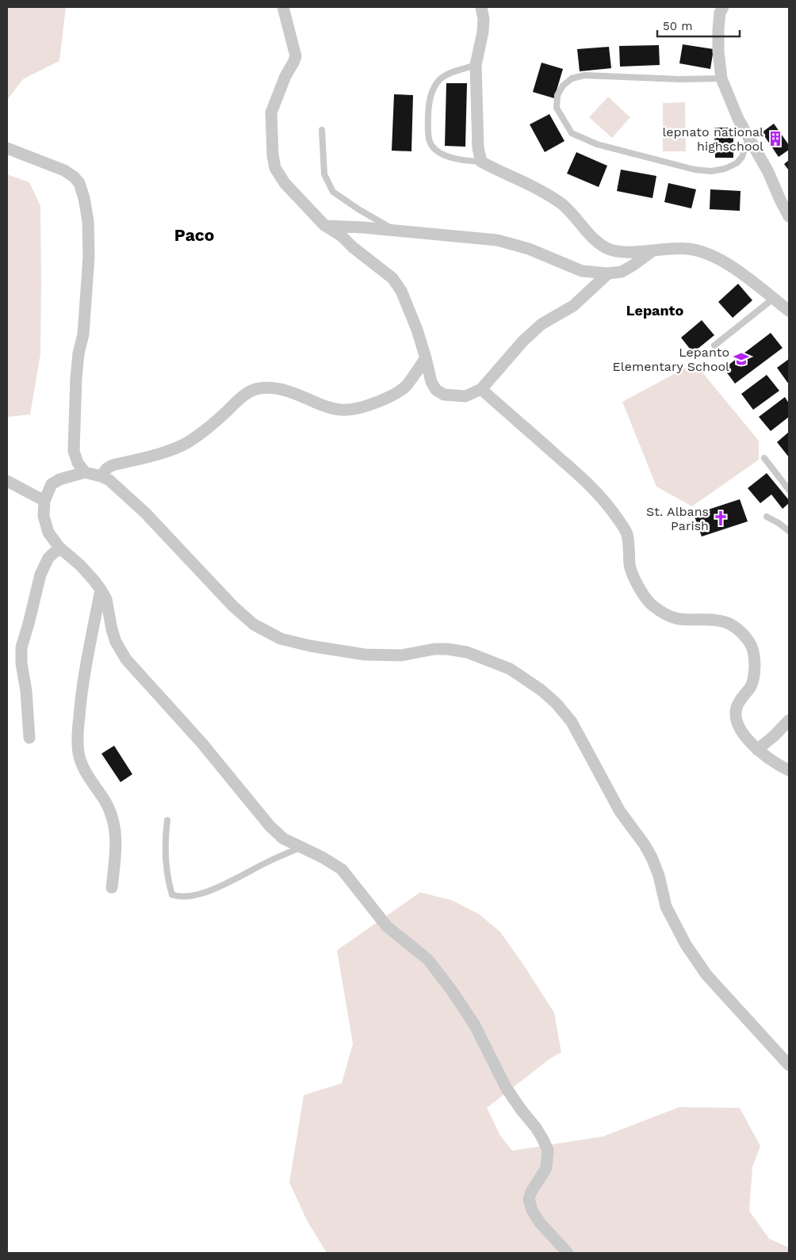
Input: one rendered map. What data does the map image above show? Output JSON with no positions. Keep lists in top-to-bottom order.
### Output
{
  "districts": ["Paco", "Lepanto"],
  "places": {
    "building": ["lepnato national highschool"],
    "school or university": ["Lepanto Elementary School"],
    "church": ["St. Albans Parish"]
  },
  "scale_bar": "50 m"
}
